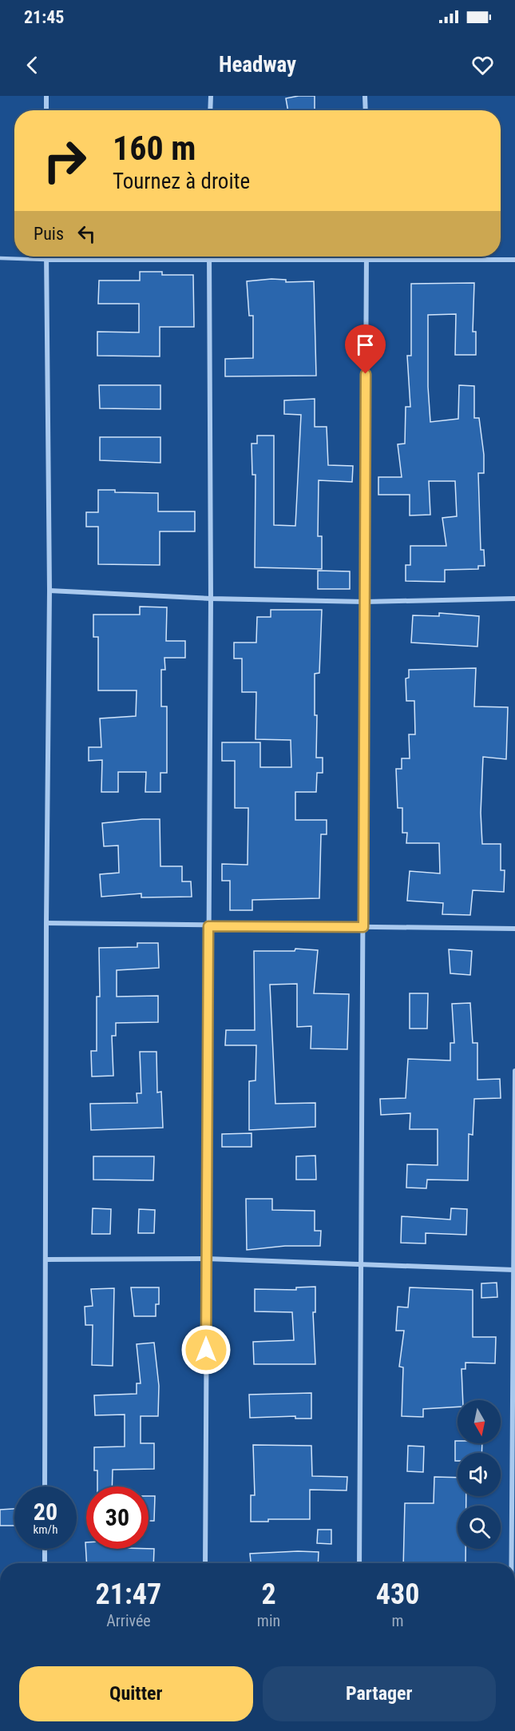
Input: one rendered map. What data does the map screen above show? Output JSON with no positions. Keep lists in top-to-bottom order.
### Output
{
  "north": "bottom",
  "page": {
    "status": "21:45",
    "header": "Headway",
    "turn": ["160 m", "Tournez à droite"],
    "then": "Puis",
    "speed": "20 km/h",
    "limit": "30",
    "eta": [
      "21:47",
      "Arrivée",
      "2",
      "min",
      "430",
      "m"
    ],
    "buttons": ["Quitter", "Partager"]
  }
}
